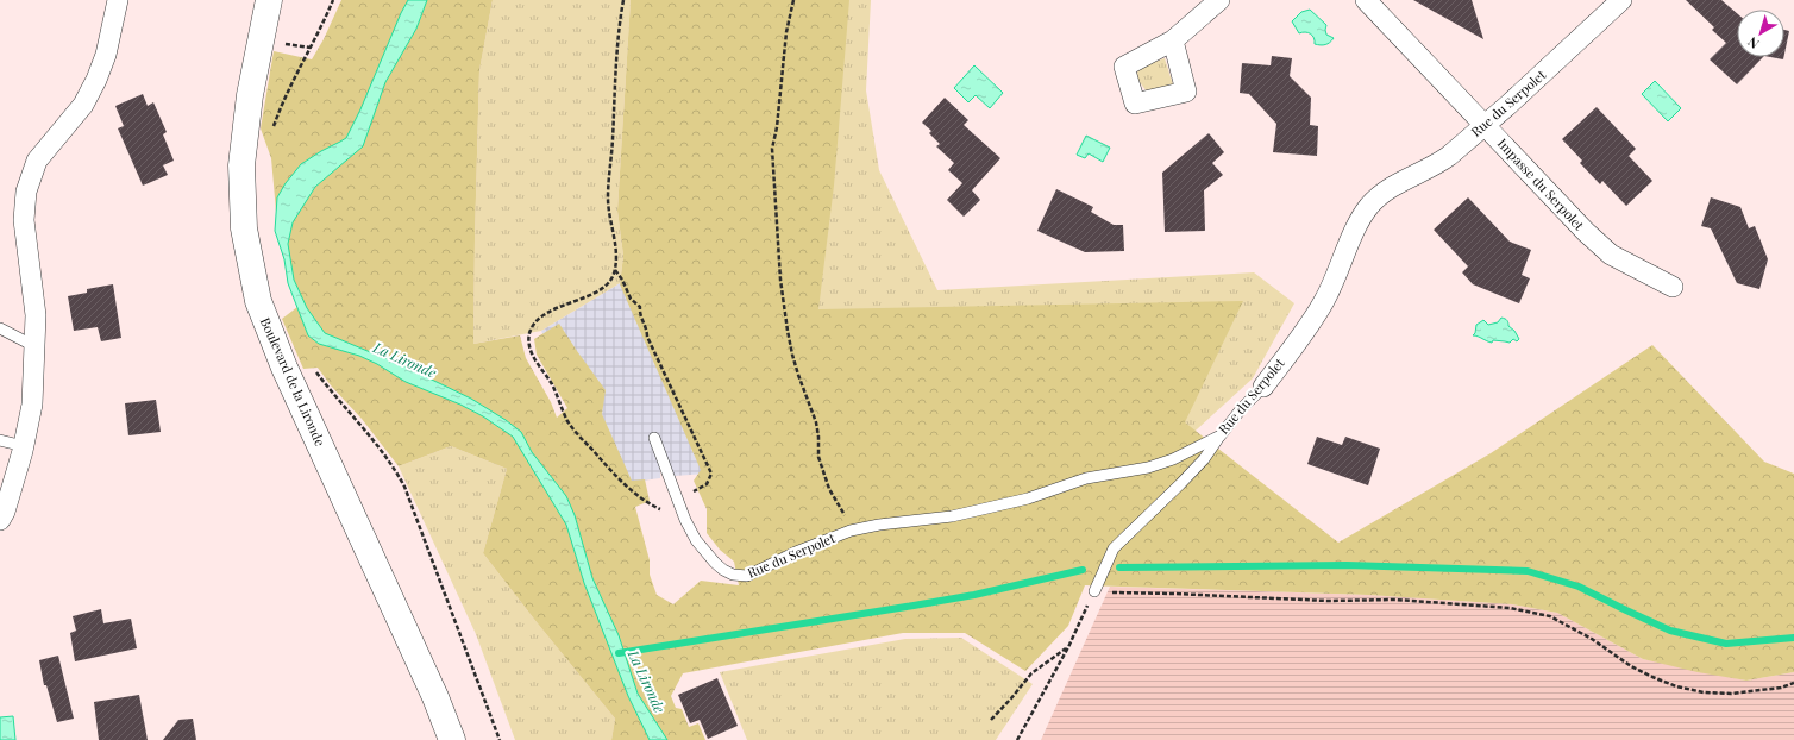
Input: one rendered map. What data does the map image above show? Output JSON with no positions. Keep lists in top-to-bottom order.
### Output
{
  "streets": {
    "street": ["Rue du Serpolet", "Impasse du Serpolet", "Boulevard de la Lironde"]
  },
  "crossings": [
    ["Rue du Serpolet", "Impasse du Serpolet"]
  ],
  "water": ["La Lironde"],
  "north": "bottom left"
}
